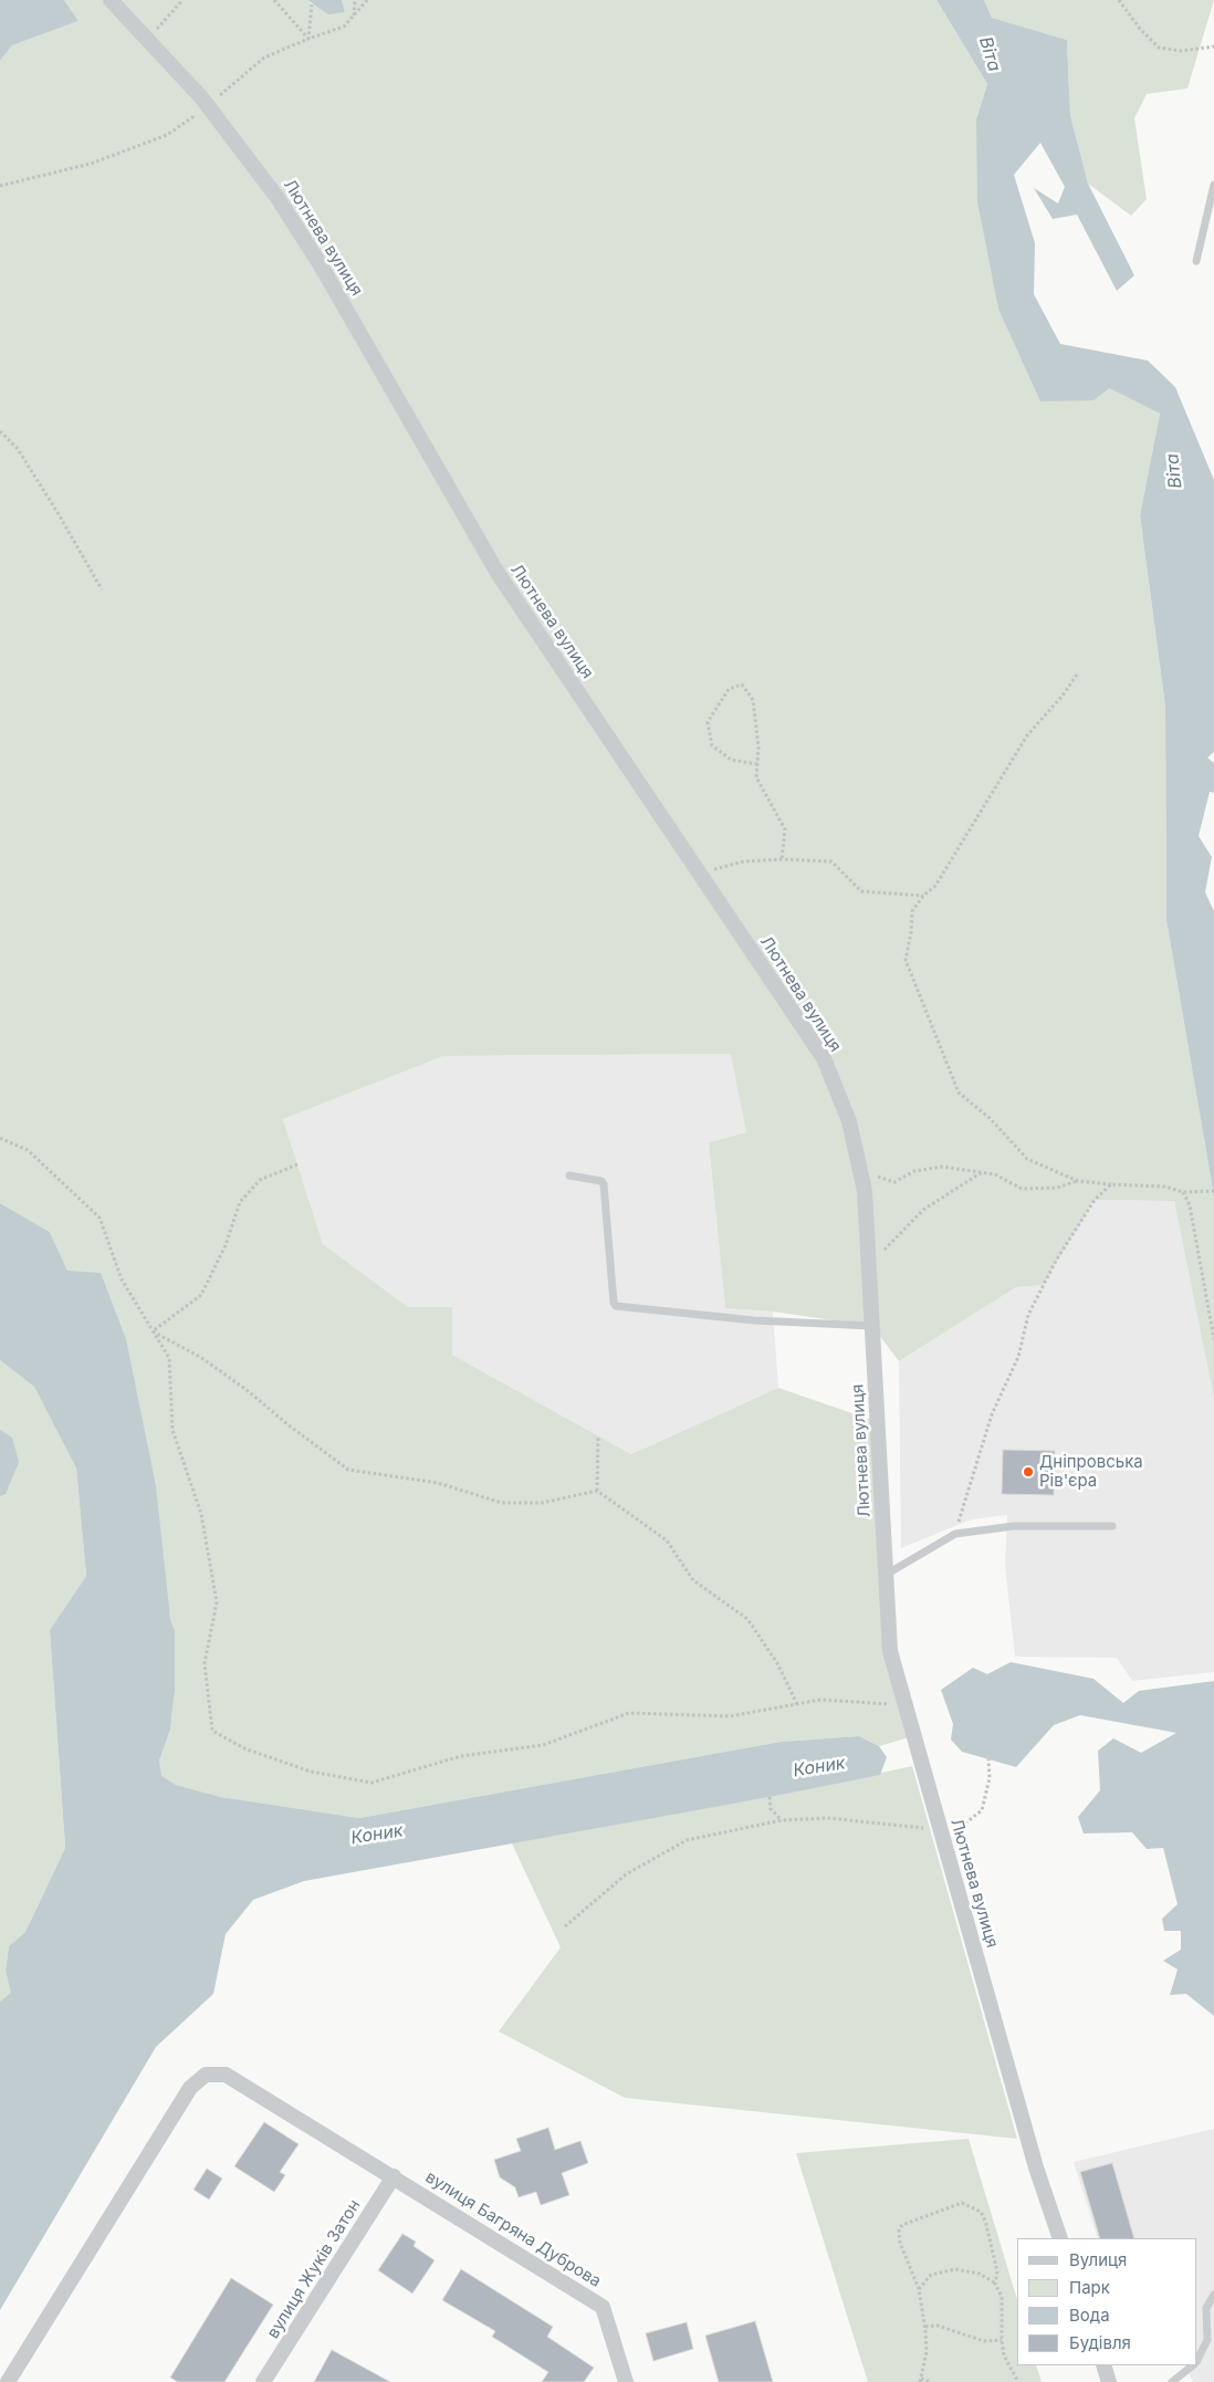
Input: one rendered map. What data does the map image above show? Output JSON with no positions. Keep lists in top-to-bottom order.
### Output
{
  "streets": {
    "street": ["Лютнева вулиця", "вулиця Багряна Дуброва", "вулиця Жуків Затон"]
  },
  "crossings": [
    ["вулиця Багряна Дуброва", "вулиця Жуків Затон"]
  ],
  "water": ["Віта", "Коник"],
  "places": ["Дніпровська Рів'єра"],
  "legend": [
    "Вулиця",
    "Парк",
    "Вода",
    "Будівля"
  ]
}
